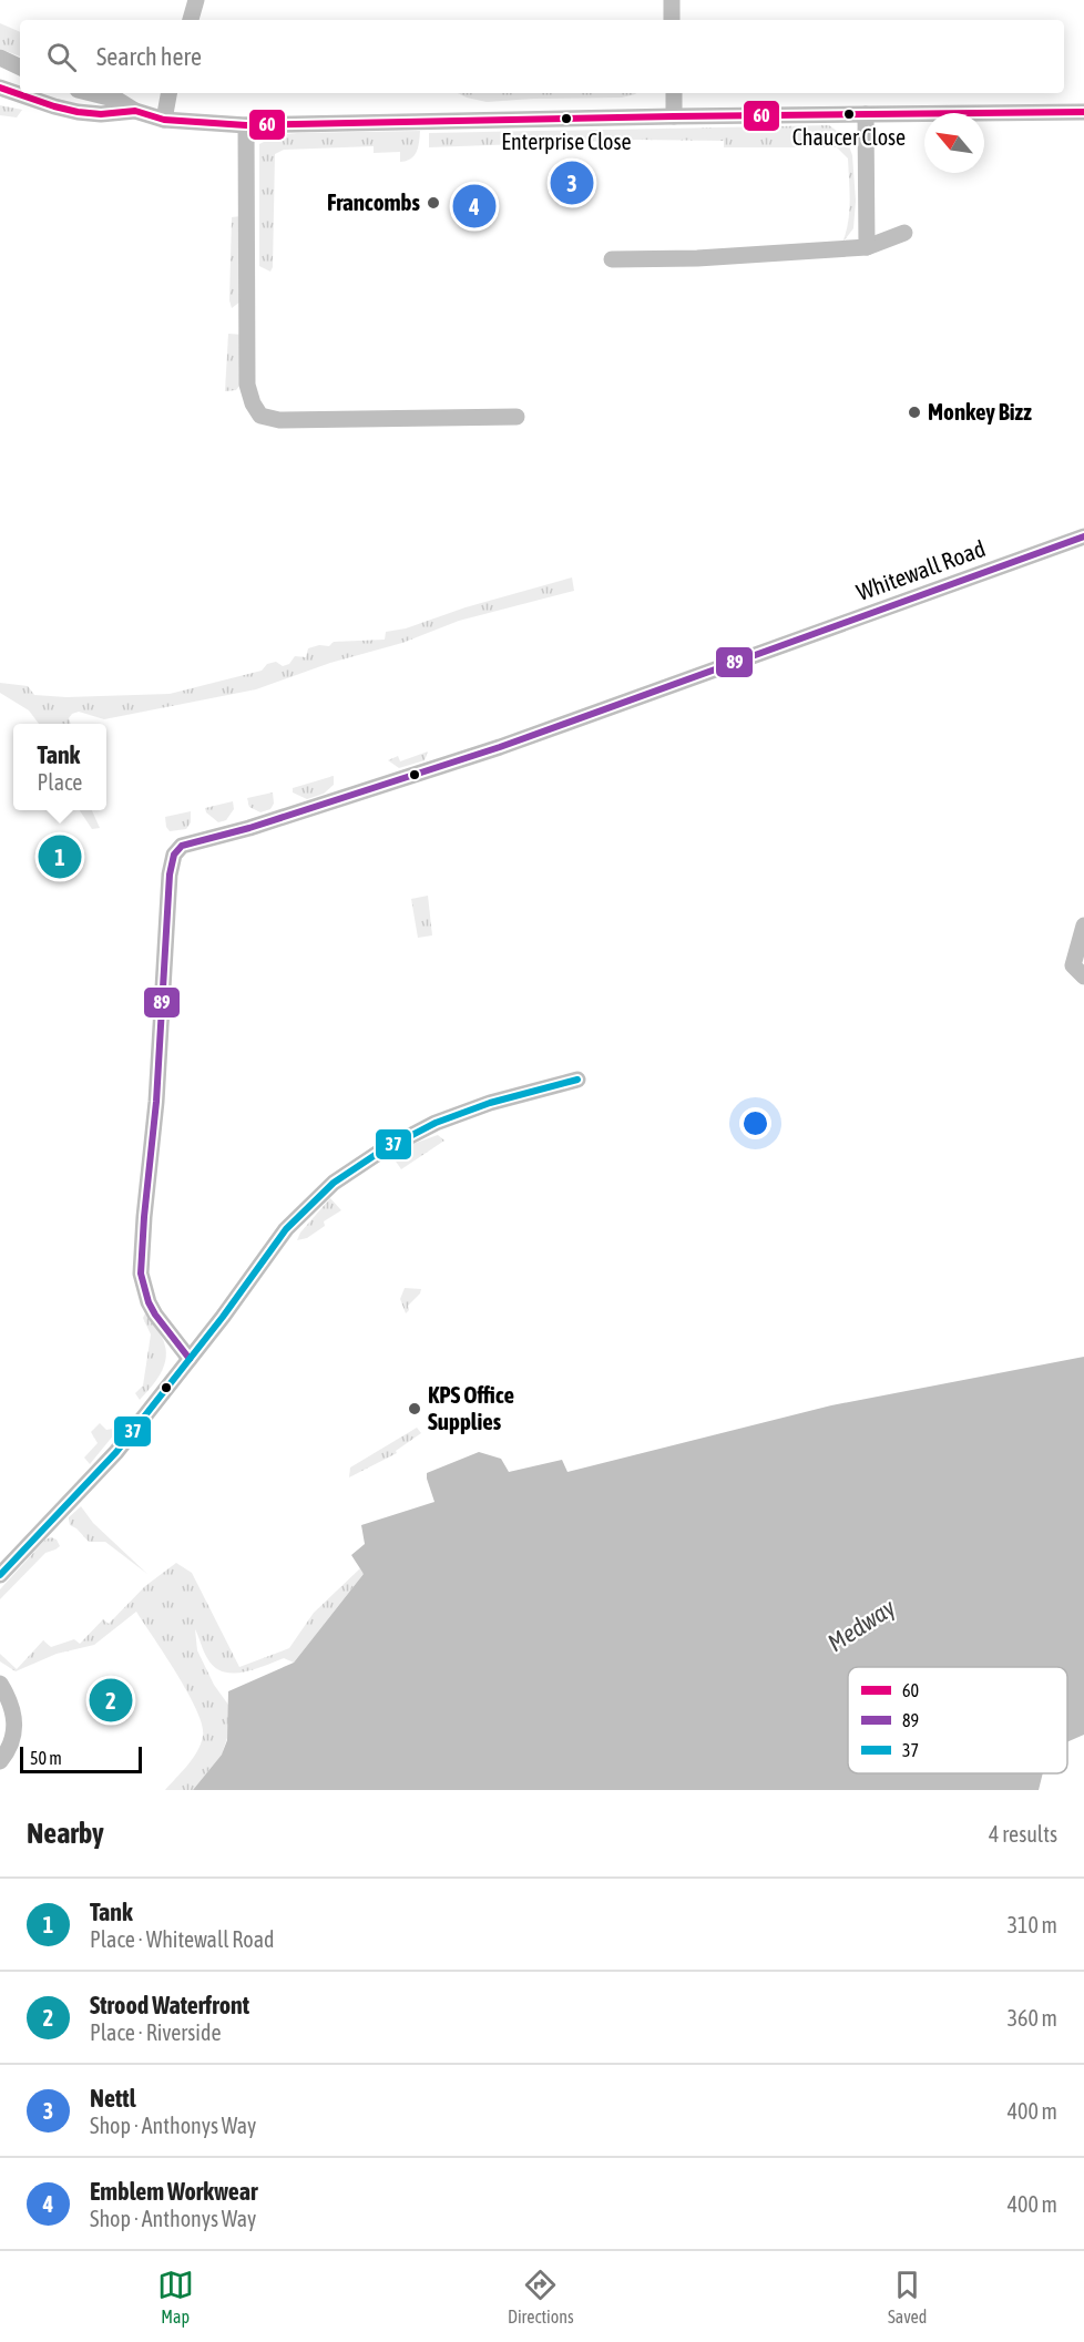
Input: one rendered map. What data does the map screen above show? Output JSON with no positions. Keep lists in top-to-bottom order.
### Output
{
  "streets": {
    "street": ["Whitewall Road"]
  },
  "water": ["Medway"],
  "places": [
    "Chaucer Close",
    "Enterprise Close",
    "Francombs",
    "Monkey Bizz",
    "KPS Office Supplies"
  ],
  "lines": ["transit line 60", "transit line 89", "transit line 37"],
  "legend": ["60", "89", "37"],
  "scale_bar": "50 m",
  "north": "top left",
  "page": {
    "search": "Search here",
    "pins": [
      "3",
      "4",
      "1",
      "2"
    ],
    "popup": ["Tank", "Place"],
    "scale": "50 m",
    "heading": ["Nearby", "4 results"],
    "list": [
      {
        "mark": "1",
        "name": "Tank",
        "note": "Place · Whitewall Road",
        "value": "310 m"
      },
      {
        "mark": "2",
        "name": "Strood Waterfront",
        "note": "Place · Riverside",
        "value": "360 m"
      },
      {
        "mark": "3",
        "name": "Nettl",
        "note": "Shop · Anthonys Way",
        "value": "400 m"
      },
      {
        "mark": "4",
        "name": "Emblem Workwear",
        "note": "Shop · Anthonys Way",
        "value": "400 m"
      }
    ],
    "nav": ["Map", "Directions", "Saved"]
  }
}
